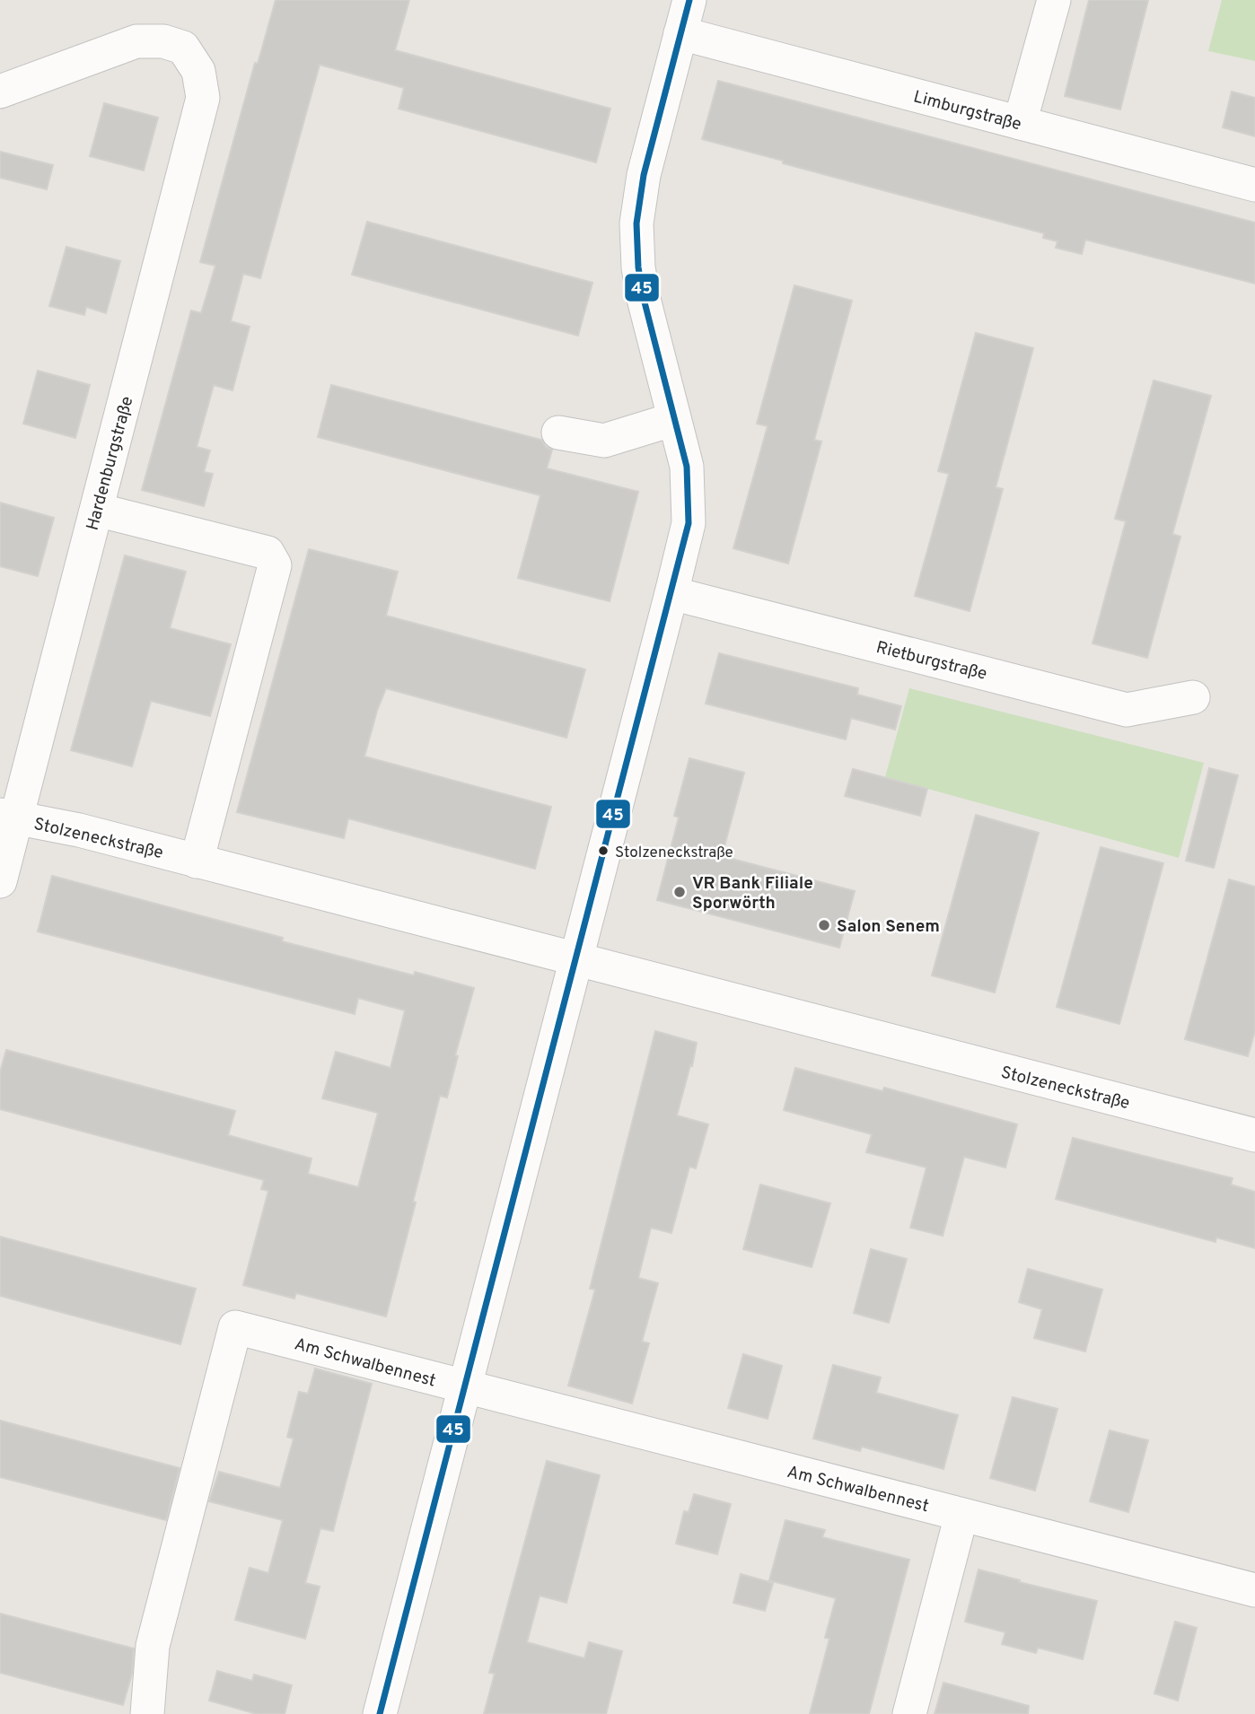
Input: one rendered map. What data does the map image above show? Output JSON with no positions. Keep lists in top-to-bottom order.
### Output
{
  "streets": {
    "street": [
      "Limburgstraße",
      "Hardenburgstraße",
      "Rietburgstraße",
      "Stolzeneckstraße",
      "Am Schwalbennest"
    ]
  },
  "crossings": [
    ["Hardenburgstraße", "Stolzeneckstraße"]
  ],
  "places": ["Stolzeneckstraße", "VR Bank Filiale Sporwörth", "Salon Senem"],
  "lines": ["transit line 45"]
}
